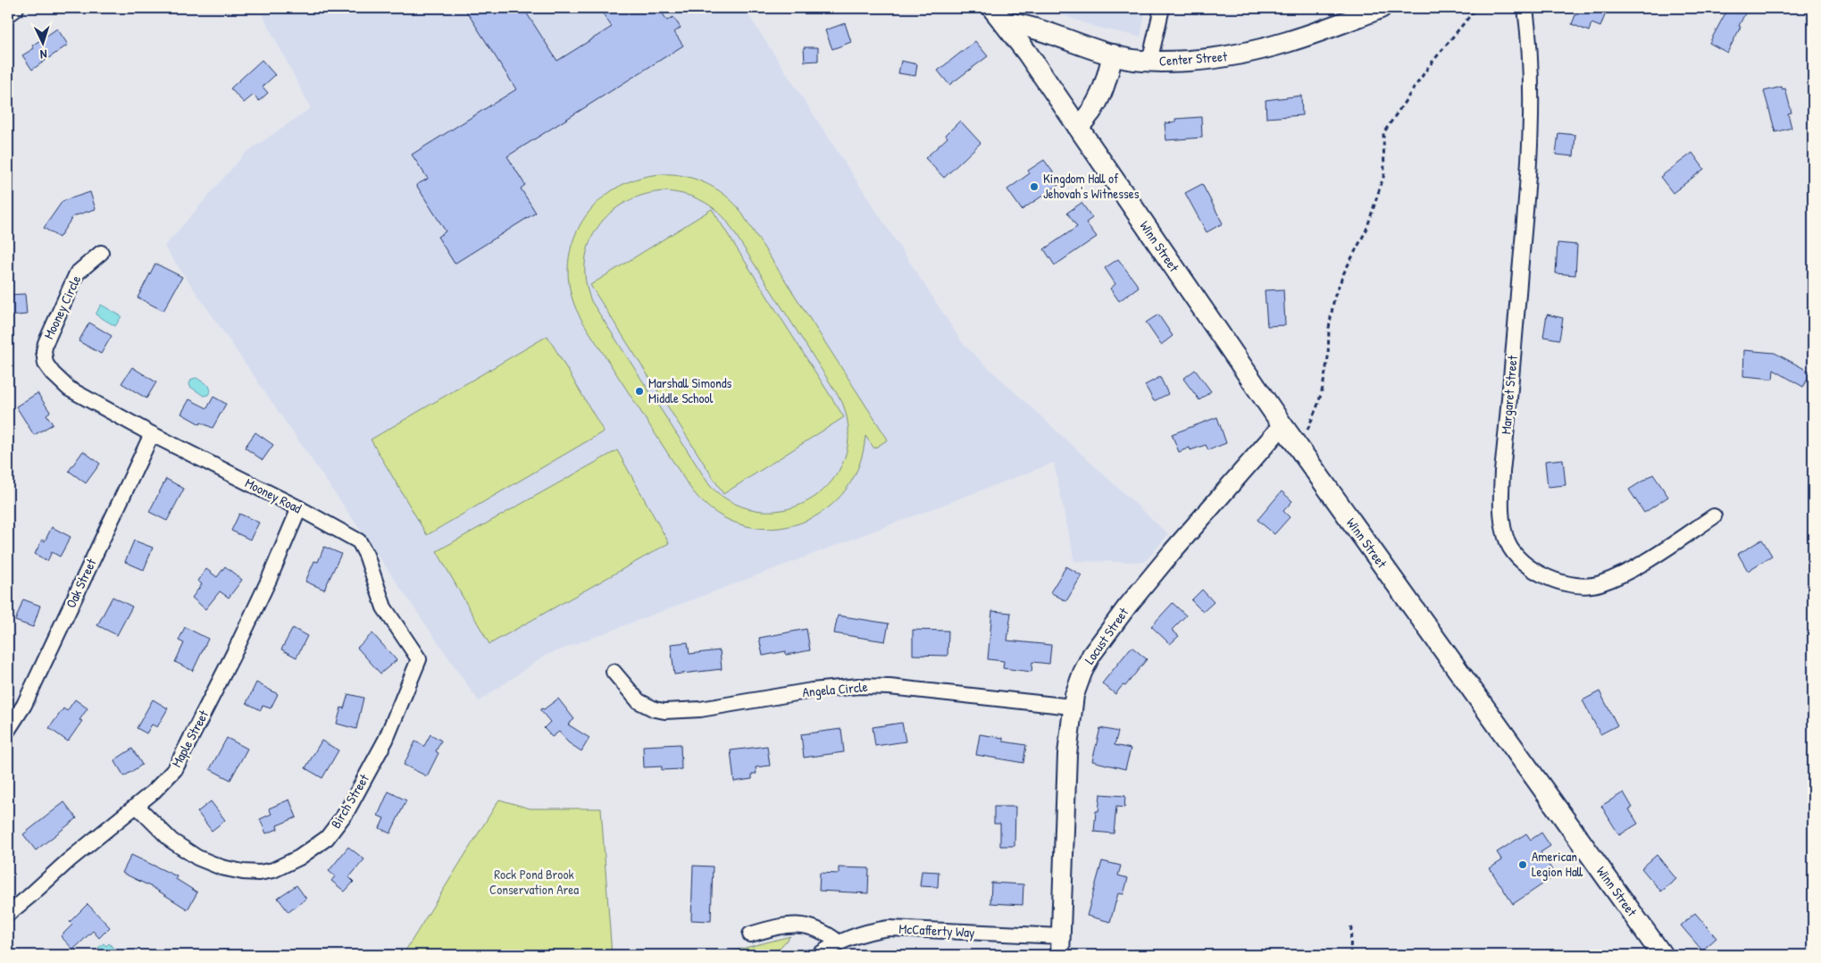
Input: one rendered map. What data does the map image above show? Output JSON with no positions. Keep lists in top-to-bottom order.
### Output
{
  "streets": {
    "main road": ["Center Street", "Winn Street"],
    "street": [
      "Mooney Circle",
      "Margaret Street",
      "Mooney Road",
      "Oak Street",
      "Locust Street",
      "Angela Circle",
      "Maple Street",
      "Birch Street",
      "McCafferty Way"
    ]
  },
  "crossings": [
    ["Center Street", "Winn Street"],
    ["Winn Street", "Locust Street"],
    ["Mooney Circle", "Mooney Road"],
    ["Mooney Road", "Oak Street"],
    ["Mooney Road", "Maple Street"],
    ["Mooney Road", "Birch Street"],
    ["Locust Street", "Angela Circle"],
    ["Locust Street", "McCafferty Way"],
    ["Maple Street", "Birch Street"]
  ],
  "parks": ["Rock Pond Brook Conservation Area"],
  "places": ["Kingdom Hall of Jehovah's Witnesses", "Marshall Simonds Middle School", "American Legion Hall"],
  "north": "bottom"
}
